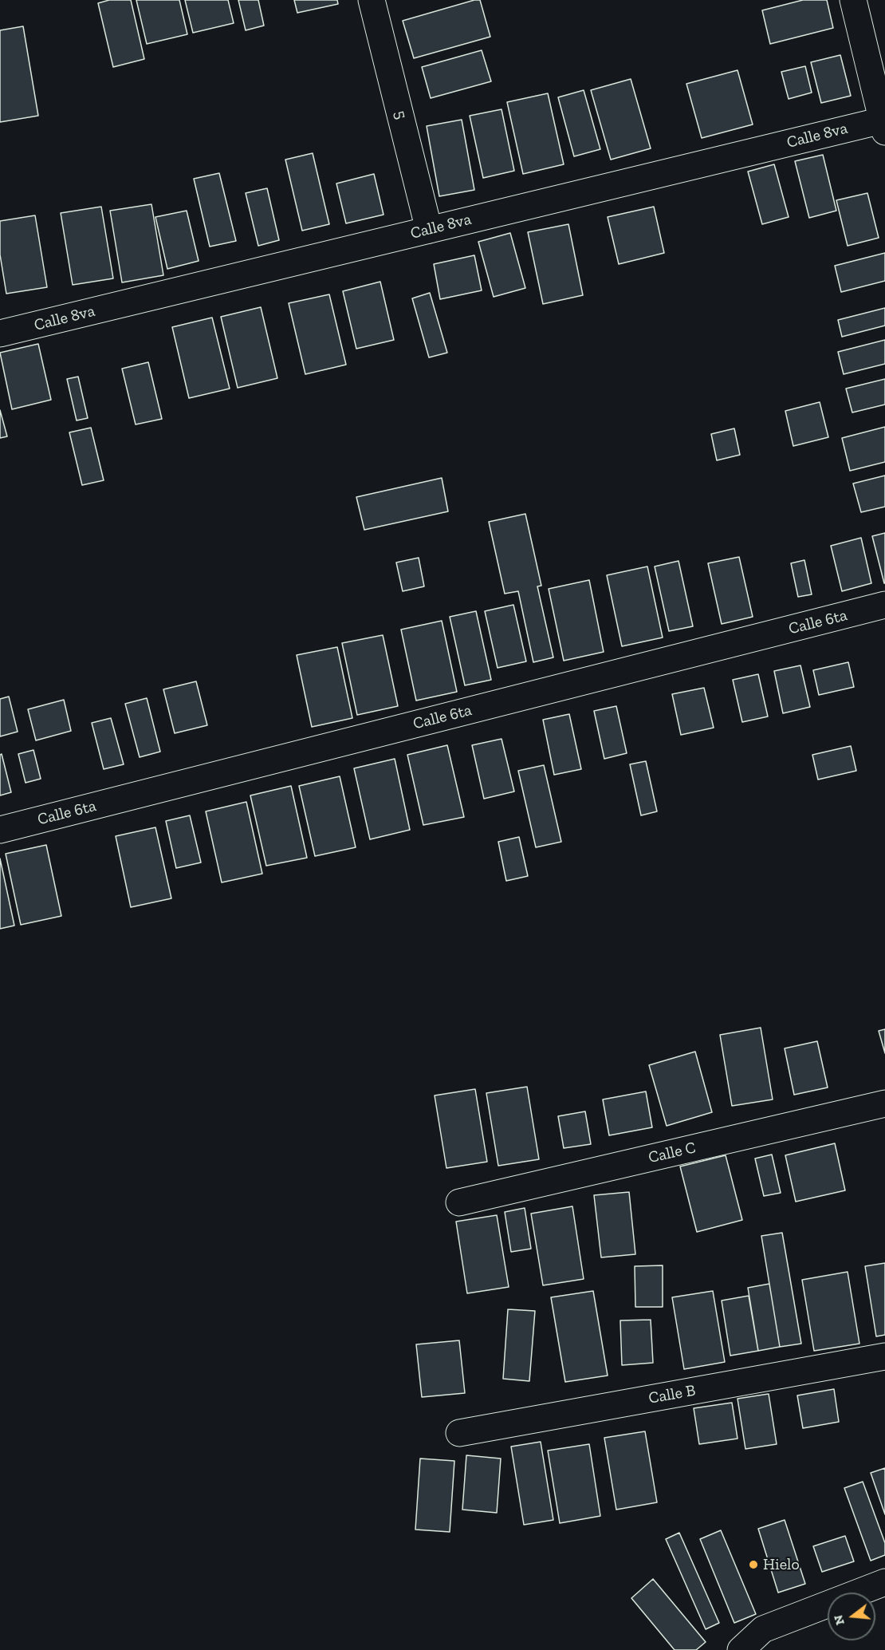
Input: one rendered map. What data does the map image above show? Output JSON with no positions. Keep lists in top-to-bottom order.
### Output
{
  "streets": {
    "street": [
      "5",
      "Calle 8va",
      "Calle 6ta",
      "Calle C",
      "Calle B"
    ]
  },
  "crossings": [
    ["5", "Calle 8va"]
  ],
  "places": ["Hielo"],
  "north": "left"
}
